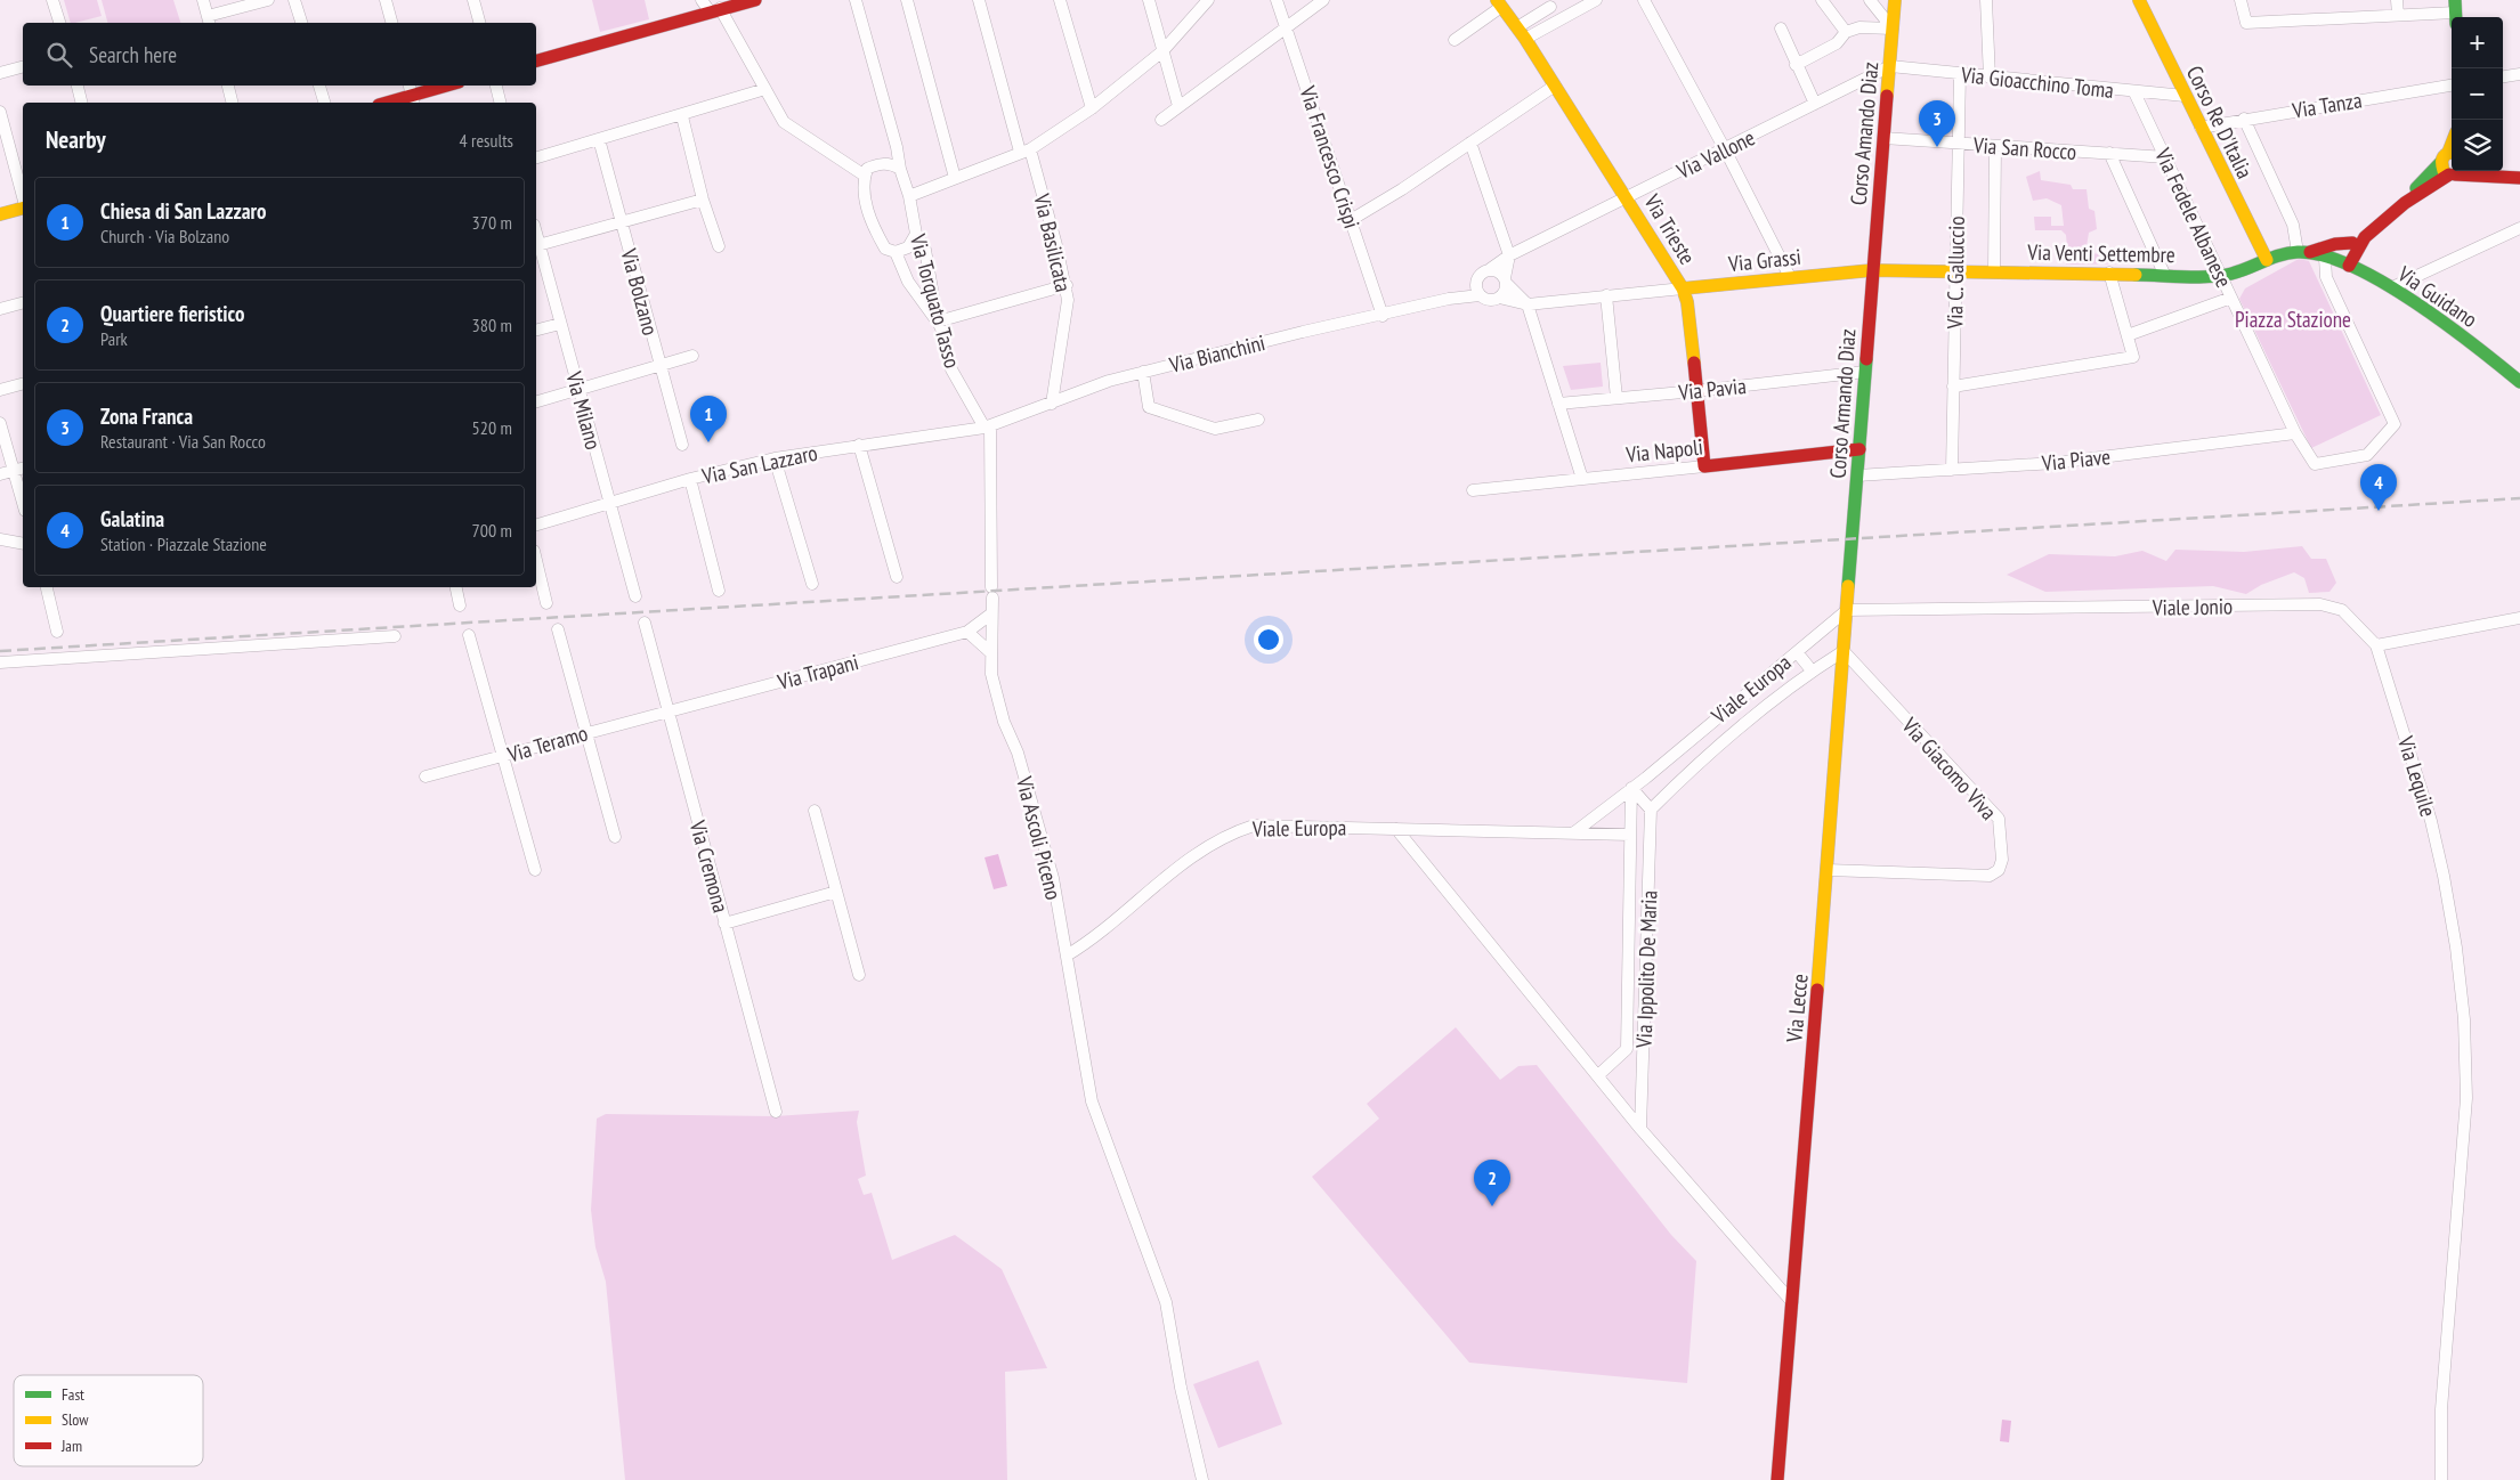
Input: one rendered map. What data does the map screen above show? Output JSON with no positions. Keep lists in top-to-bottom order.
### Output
{
  "streets": {
    "main road": [
      "Corso Re D'Italia",
      "Corso Amando Diaz",
      "Via Trieste",
      "Via Venti Settembre",
      "Via Grassi",
      "Via Guidano",
      "Corso Armando Diaz",
      "Via Napoli",
      "Via Lecce"
    ],
    "street": [
      "Via Gioacchino Toma",
      "Via Tanza",
      "Via San Rocco",
      "Via Vallone",
      "Via Francesco Crispi",
      "Via Fedele Albanese",
      "Via Basilicata",
      "Via C. Galluccio",
      "Via Bolzano",
      "Via Torquato Tasso",
      "Via Bianchini",
      "Via Pavia",
      "Via Milano",
      "Via Piave",
      "Via San Lazzaro",
      "Viale Jonio",
      "Via Trapani",
      "Viale Europa",
      "Via Teramo",
      "Via Giacomo Viva",
      "Via Lequile",
      "Via Ascoli Piceno",
      "Via Cremona",
      "Via Ippolito De Maria"
    ]
  },
  "crossings": [
    ["Via Gioacchino Toma", "Corso Re D'Italia"],
    ["Via Gioacchino Toma", "Corso Amando Diaz"],
    ["Via Gioacchino Toma", "Via Vallone"],
    ["Via Gioacchino Toma", "Via Fedele Albanese"],
    ["Via Gioacchino Toma", "Via C. Galluccio"],
    ["Via Tanza", "Corso Re D'Italia"],
    ["Corso Re D'Italia", "Via Venti Settembre"],
    ["Corso Amando Diaz", "Via San Rocco"],
    ["Corso Amando Diaz", "Via Vallone"],
    ["Corso Amando Diaz", "Via Venti Settembre"],
    ["Corso Amando Diaz", "Via Grassi"],
    ["Corso Amando Diaz", "Corso Armando Diaz"],
    ["Via San Rocco", "Via Fedele Albanese"],
    ["Via San Rocco", "Via C. Galluccio"],
    ["Via Vallone", "Via Trieste"],
    ["Via Francesco Crispi", "Via Bianchini"],
    ["Via Fedele Albanese", "Via Venti Settembre"],
    ["Via Fedele Albanese", "Via Guidano"],
    ["Via Fedele Albanese", "Via Piave"],
    ["Via Trieste", "Via Grassi"],
    ["Via Trieste", "Via Pavia"],
    ["Via Trieste", "Via Napoli"],
    ["Via Basilicata", "Via Bianchini"],
    ["Via Venti Settembre", "Via Grassi"],
    ["Via Venti Settembre", "Via C. Galluccio"],
    ["Via Venti Settembre", "Corso Armando Diaz"],
    ["Via Grassi", "Corso Armando Diaz"],
    ["Via C. Galluccio", "Via Piave"],
    ["Via Torquato Tasso", "Via Bianchini"],
    ["Via Torquato Tasso", "Via San Lazzaro"],
    ["Via Torquato Tasso", "Via Ascoli Piceno"],
    ["Via Bianchini", "Via San Lazzaro"],
    ["Via Pavia", "Corso Armando Diaz"],
    ["Corso Armando Diaz", "Via Napoli"],
    ["Corso Armando Diaz", "Via Piave"],
    ["Corso Armando Diaz", "Via Lecce"],
    ["Via Milano", "Via San Lazzaro"],
    ["Viale Jonio", "Viale Europa"],
    ["Viale Jonio", "Via Lequile"],
    ["Viale Jonio", "Via Lecce"],
    ["Via Trapani", "Via Teramo"],
    ["Via Trapani", "Via Ascoli Piceno"],
    ["Via Trapani", "Via Cremona"],
    ["Viale Europa", "Via Giacomo Viva"],
    ["Viale Europa", "Via Ascoli Piceno"],
    ["Viale Europa", "Via Ippolito De Maria"],
    ["Viale Europa", "Via Lecce"],
    ["Via Teramo", "Via Cremona"],
    ["Via Giacomo Viva", "Via Lecce"]
  ],
  "parks": ["Piazza Stazione"],
  "legend": ["Fast", "Slow", "Jam"],
  "page": {
    "map_buttons": ["+", "−"],
    "search": "Search here",
    "pins": [
      "3",
      "1",
      "4",
      "2"
    ],
    "heading": ["Nearby", "4 results"],
    "list": [
      {
        "mark": "1",
        "name": "Chiesa di San Lazzaro",
        "note": "Church · Via Bolzano",
        "value": "370 m"
      },
      {
        "mark": "2",
        "name": "Quartiere fieristico",
        "note": "Park",
        "value": "380 m"
      },
      {
        "mark": "3",
        "name": "Zona Franca",
        "note": "Restaurant · Via San Rocco",
        "value": "520 m"
      },
      {
        "mark": "4",
        "name": "Galatina",
        "note": "Station · Piazzale Stazione",
        "value": "700 m"
      }
    ]
  }
}
